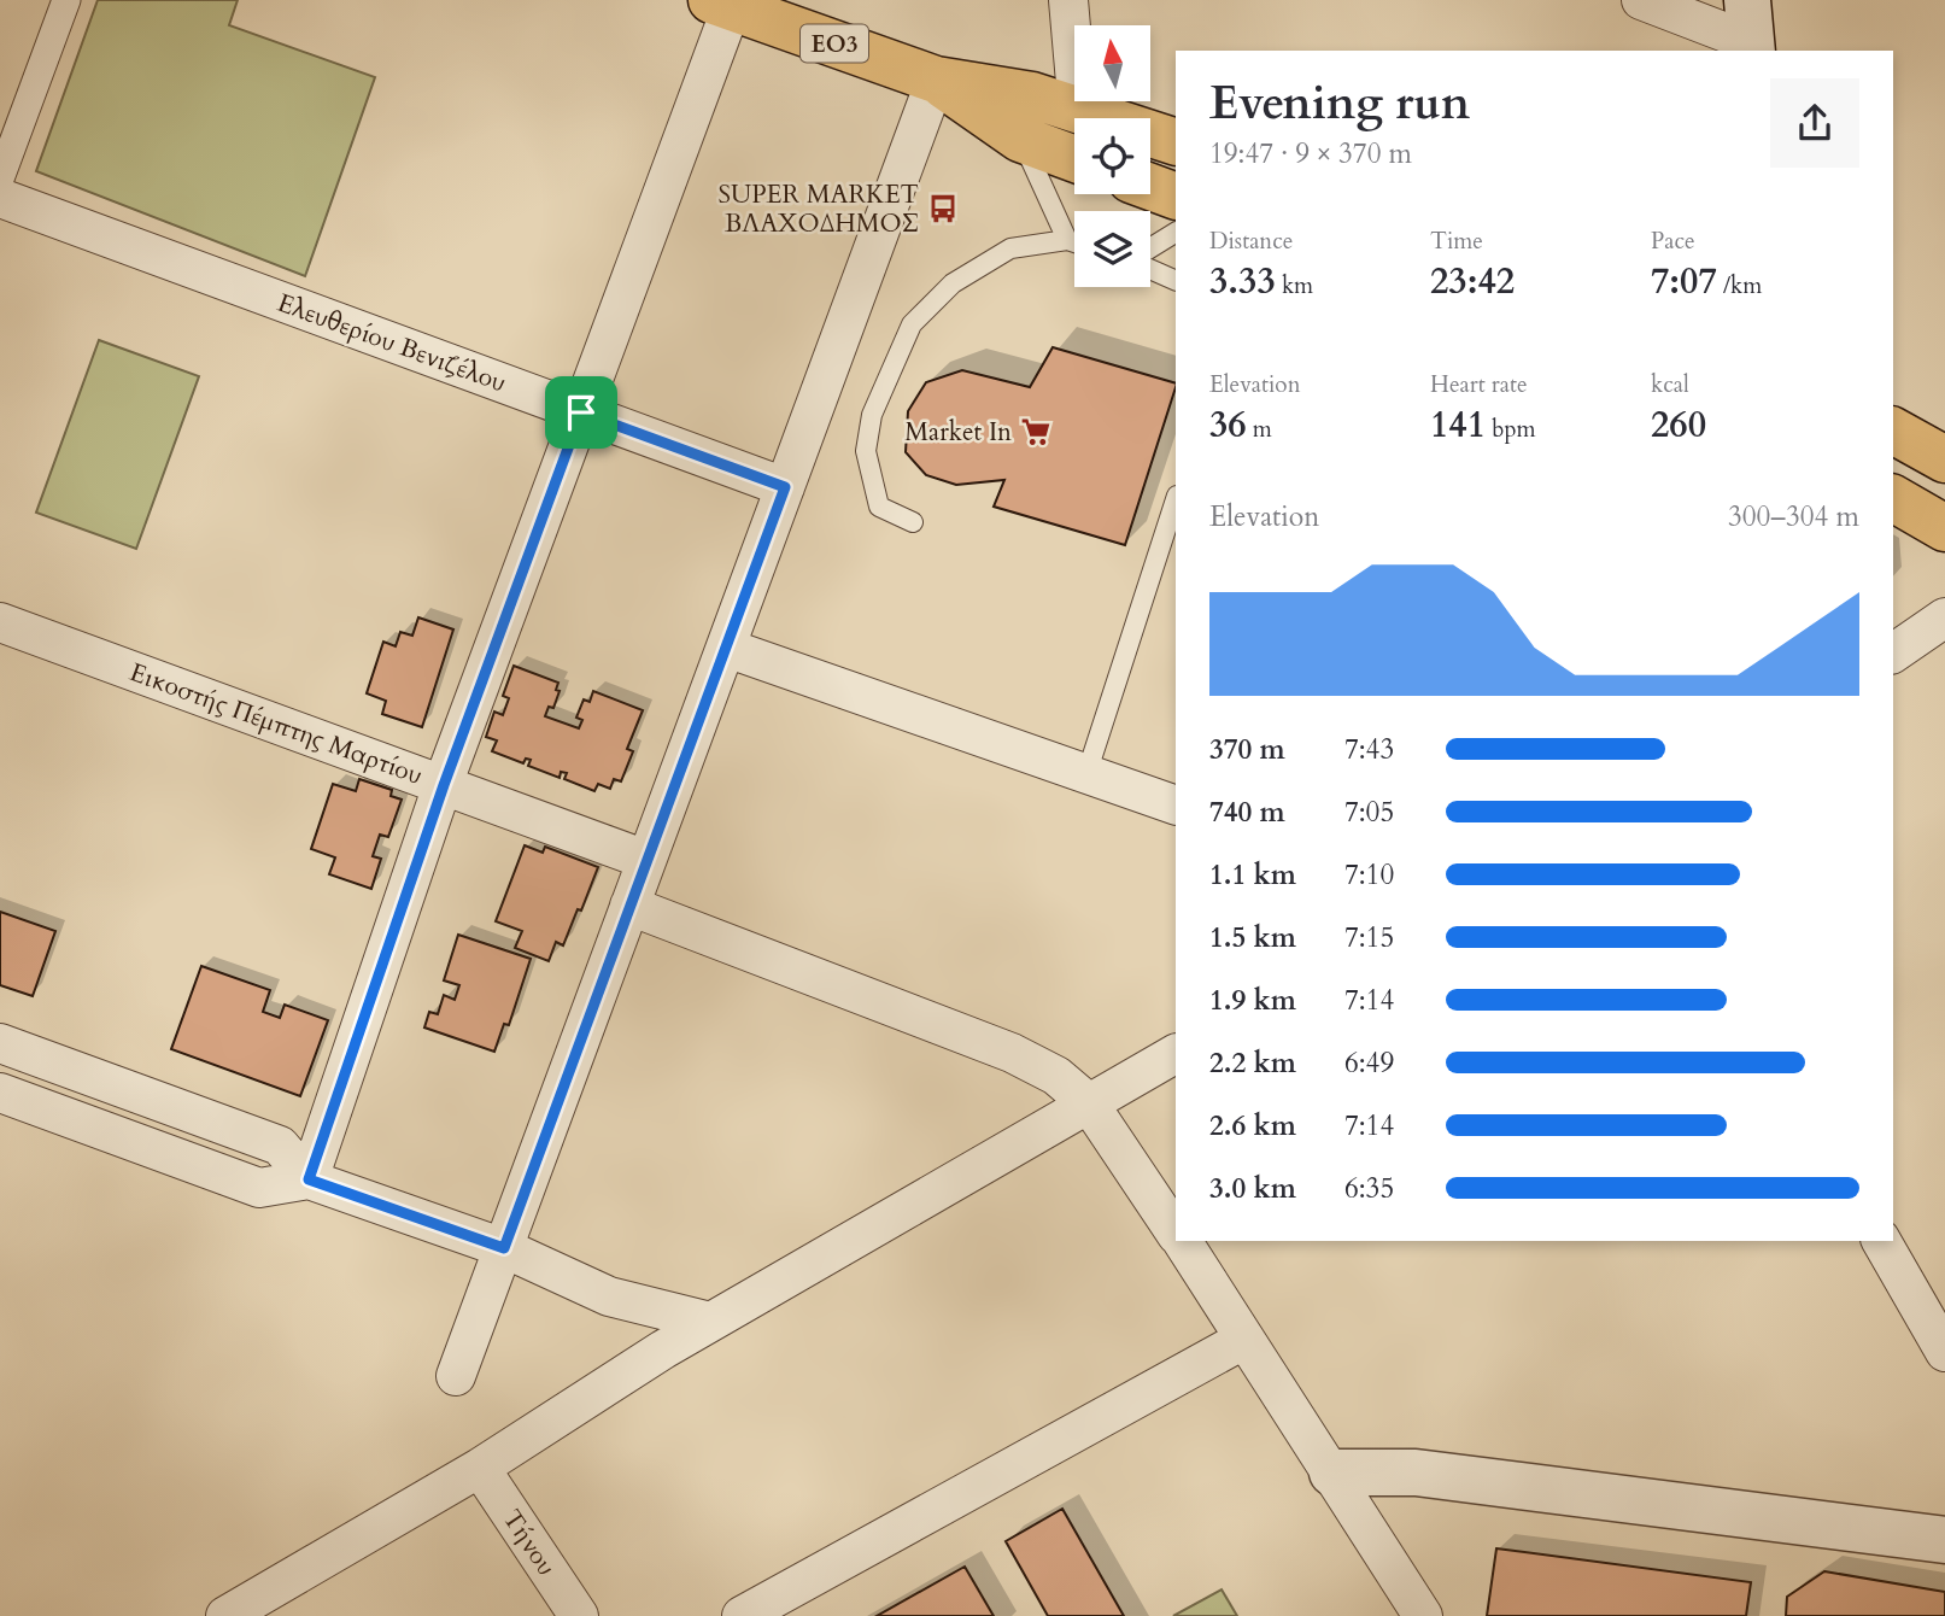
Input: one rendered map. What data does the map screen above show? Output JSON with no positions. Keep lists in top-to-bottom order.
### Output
{
  "streets": {
    "highway": ["ΕΟ3"],
    "street": ["Ελευθερίου Βενιζέλου", "Εικοστής Πέμπτης Μαρτίου", "Τήνου"]
  },
  "places": {
    "bus stop": ["SUPER MARKET ΒΛΑΧΟΔΗΜΟΣ"],
    "supermarket": ["Market In"]
  },
  "north": "top",
  "page": {
    "heading": ["Evening run", "19:47 · 9 × 370 m"],
    "stats": [
      ["Distance", "3.33 km"],
      ["Time", "23:42"],
      ["Pace", "7:07 /km"],
      ["Elevation", "36 m"],
      ["Heart rate", "141 bpm"],
      ["kcal", "260"]
    ],
    "chart": ["Elevation", "300–304 m"],
    "list": [
      {
        "name": "370 m",
        "note": "7:43"
      },
      {
        "name": "740 m",
        "note": "7:05"
      },
      {
        "name": "1.1 km",
        "note": "7:10"
      },
      {
        "name": "1.5 km",
        "note": "7:15"
      },
      {
        "name": "1.9 km",
        "note": "7:14"
      },
      {
        "name": "2.2 km",
        "note": "6:49"
      },
      {
        "name": "2.6 km",
        "note": "7:14"
      },
      {
        "name": "3.0 km",
        "note": "6:35"
      }
    ]
  }
}
